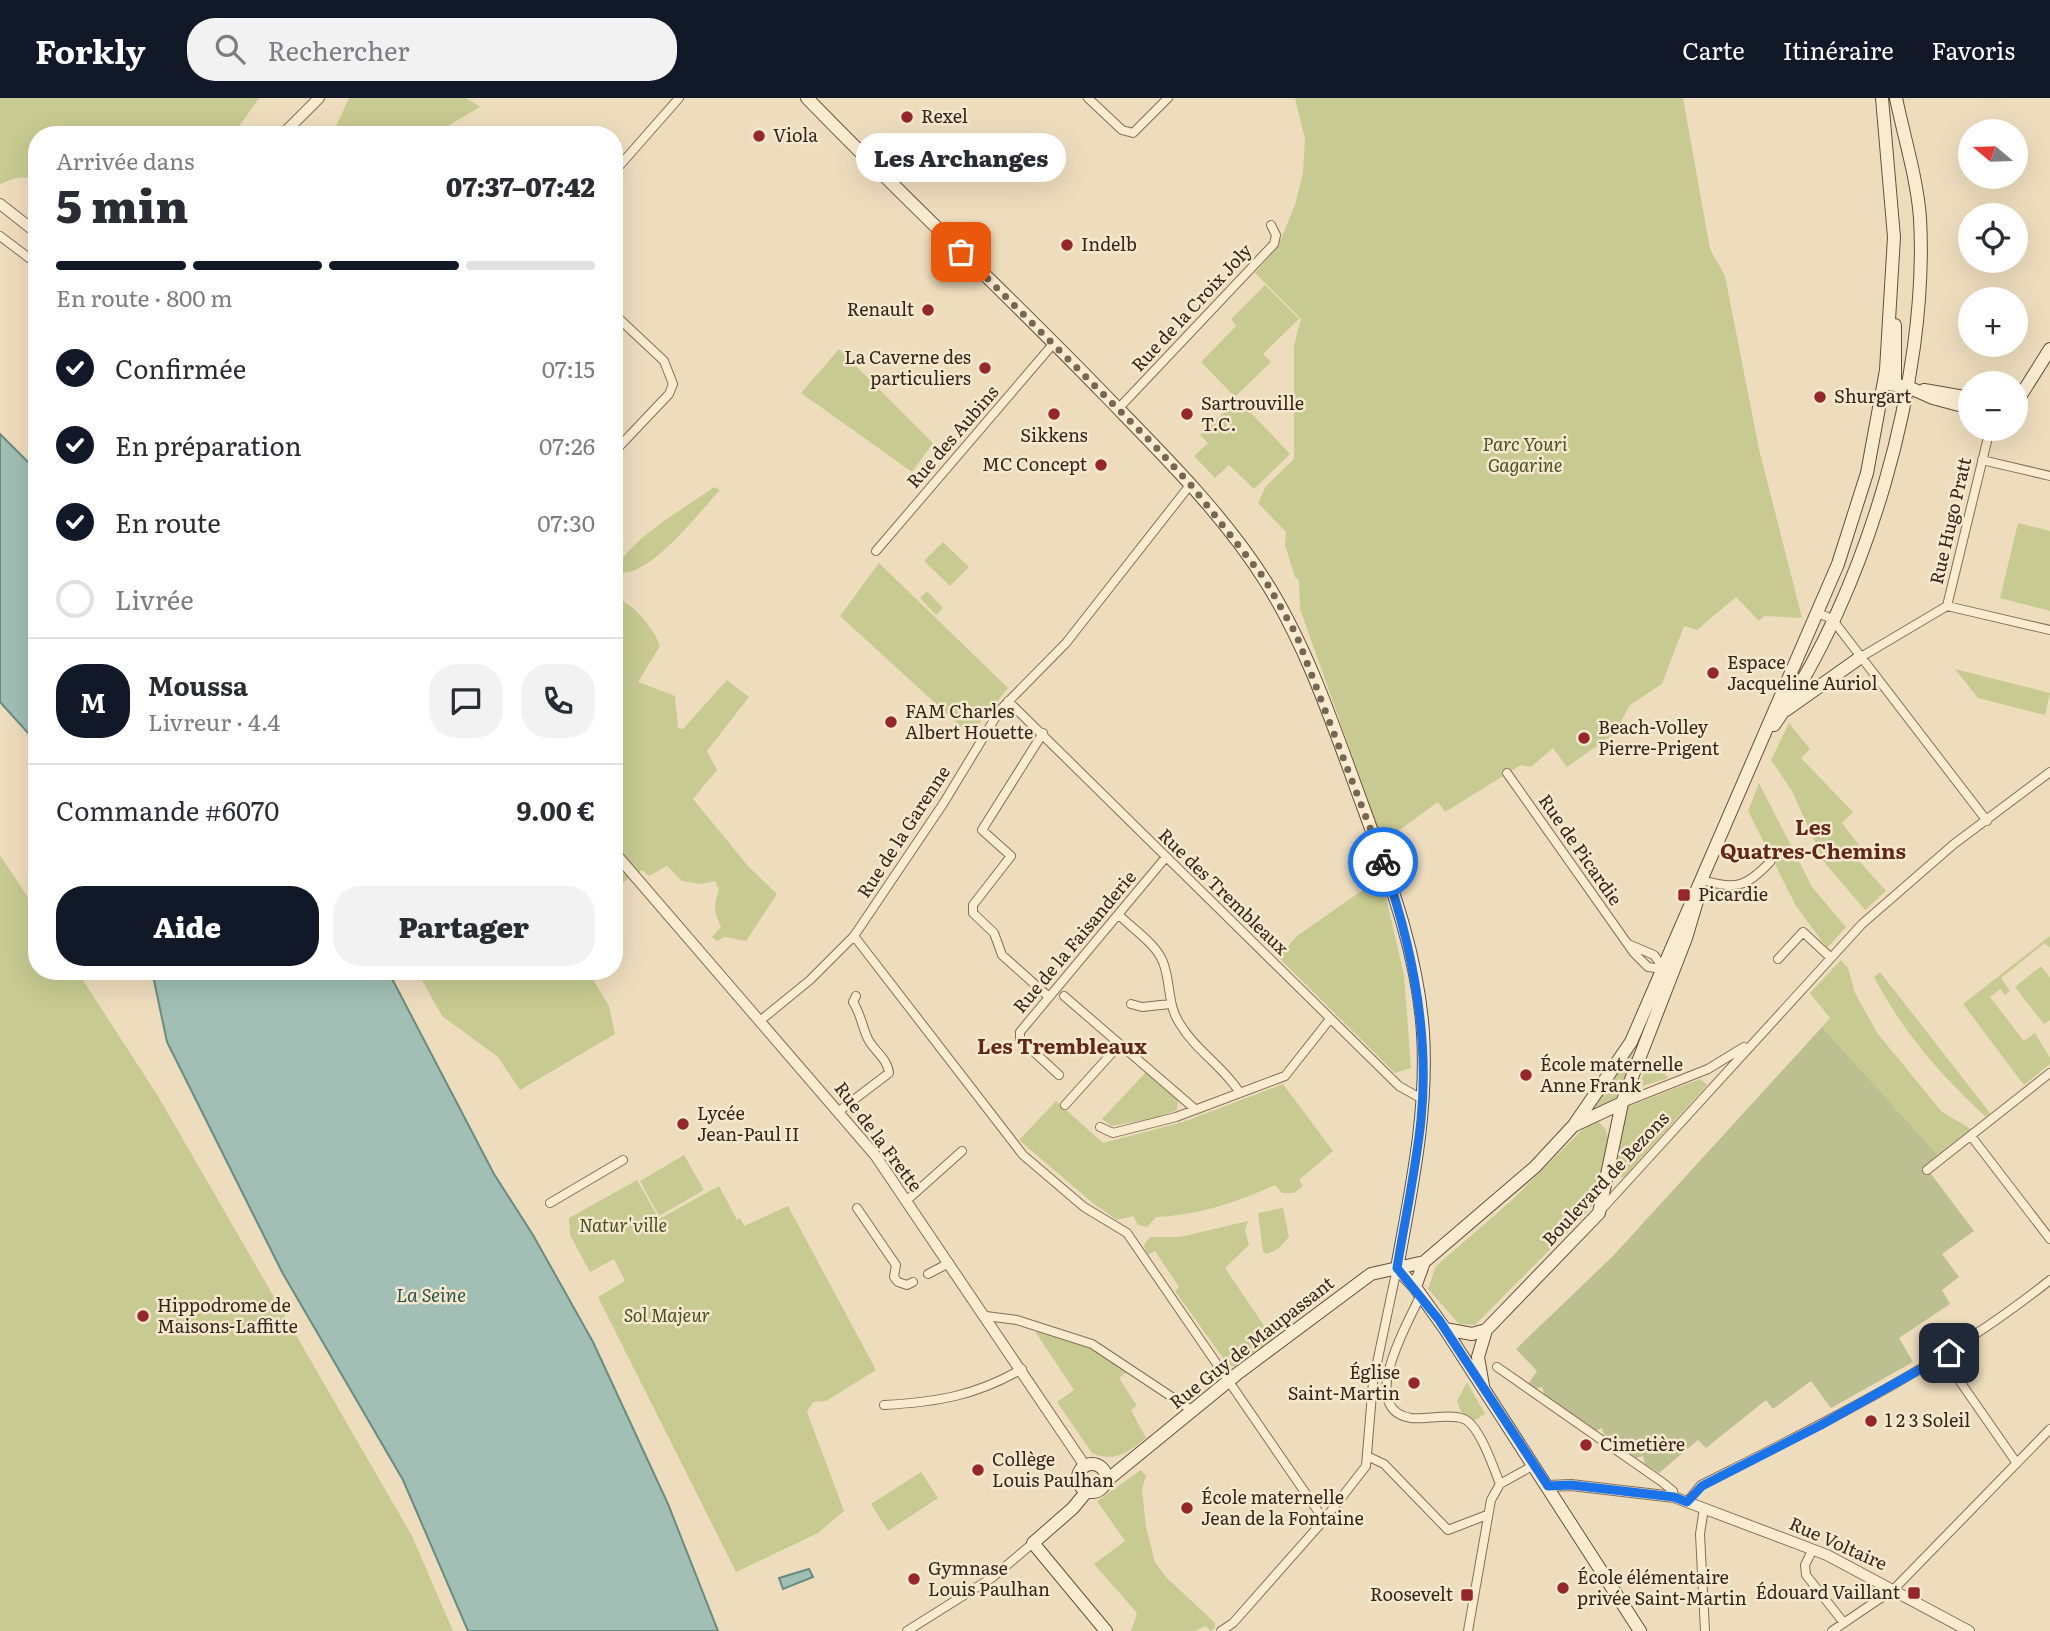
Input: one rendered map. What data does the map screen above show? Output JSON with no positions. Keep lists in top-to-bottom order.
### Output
{
  "streets": {
    "main road": ["Boulevard de Bezons", "Rue Guy de Maupassant"],
    "street": [
      "Rue de la Croix Joly",
      "Rue des Aubins",
      "Rue Hugo Pratt",
      "Rue de la Garenne",
      "Rue de Picardie",
      "Rue des Trembleaux",
      "Rue de la Faisanderie",
      "Rue de la Frette",
      "Rue Voltaire"
    ]
  },
  "crossings": [
    ["Rue de la Garenne", "Rue des Trembleaux"],
    ["Rue de la Garenne", "Rue de la Frette"],
    ["Rue des Trembleaux", "Rue de la Faisanderie"],
    ["Rue de la Frette", "Rue Guy de Maupassant"]
  ],
  "districts": ["Les Quatres-Chemins", "Les Trembleaux"],
  "water": ["La Seine"],
  "parks": ["Parc Youri Gagarine", "Natur'ville", "Sol Majeur"],
  "places": {
    "other": [
      "Rexel",
      "Viola",
      "Indelb",
      "Les Archanges",
      "Renault",
      "La Caverne des particuliers",
      "Shurgart",
      "Sikkens",
      "Sartrouville T.C.",
      "MC Concept",
      "Espace Jacqueline Auriol",
      "FAM Charles Albert Houette",
      "Beach-Volley Pierre-Prigent",
      "École maternelle Anne Frank",
      "Lycée Jean-Paul II",
      "Hippodrome de Maisons-Laffitte",
      "Église Saint-Martin",
      "1 2 3 Soleil",
      "Cimetière",
      "Collège Louis Paulhan",
      "École maternelle Jean de la Fontaine",
      "Gymnase Louis Paulhan",
      "École élémentaire privée Saint-Martin"
    ],
    "transit": ["Picardie", "Édouard Vaillant", "Roosevelt"]
  },
  "north": "left",
  "page": {
    "header": "Forkly",
    "search": "Rechercher",
    "nav": ["Carte", "Itinéraire", "Favoris"],
    "map_buttons": ["+", "−"],
    "heading": ["5 min", "Arrivée dans", "07:37–07:42"],
    "panel": [
      "Moussa",
      "Livreur · 4.4",
      "Commande #6070",
      "9.00 €"
    ],
    "bubble": "Les Archanges",
    "bar": "En route · 800 m",
    "list": [
      ["Confirmée", "07:15"],
      ["En préparation", "07:26"],
      ["En route", "07:30"],
      "Livrée"
    ],
    "round": "M",
    "buttons": ["Aide", "Partager"]
  }
}
